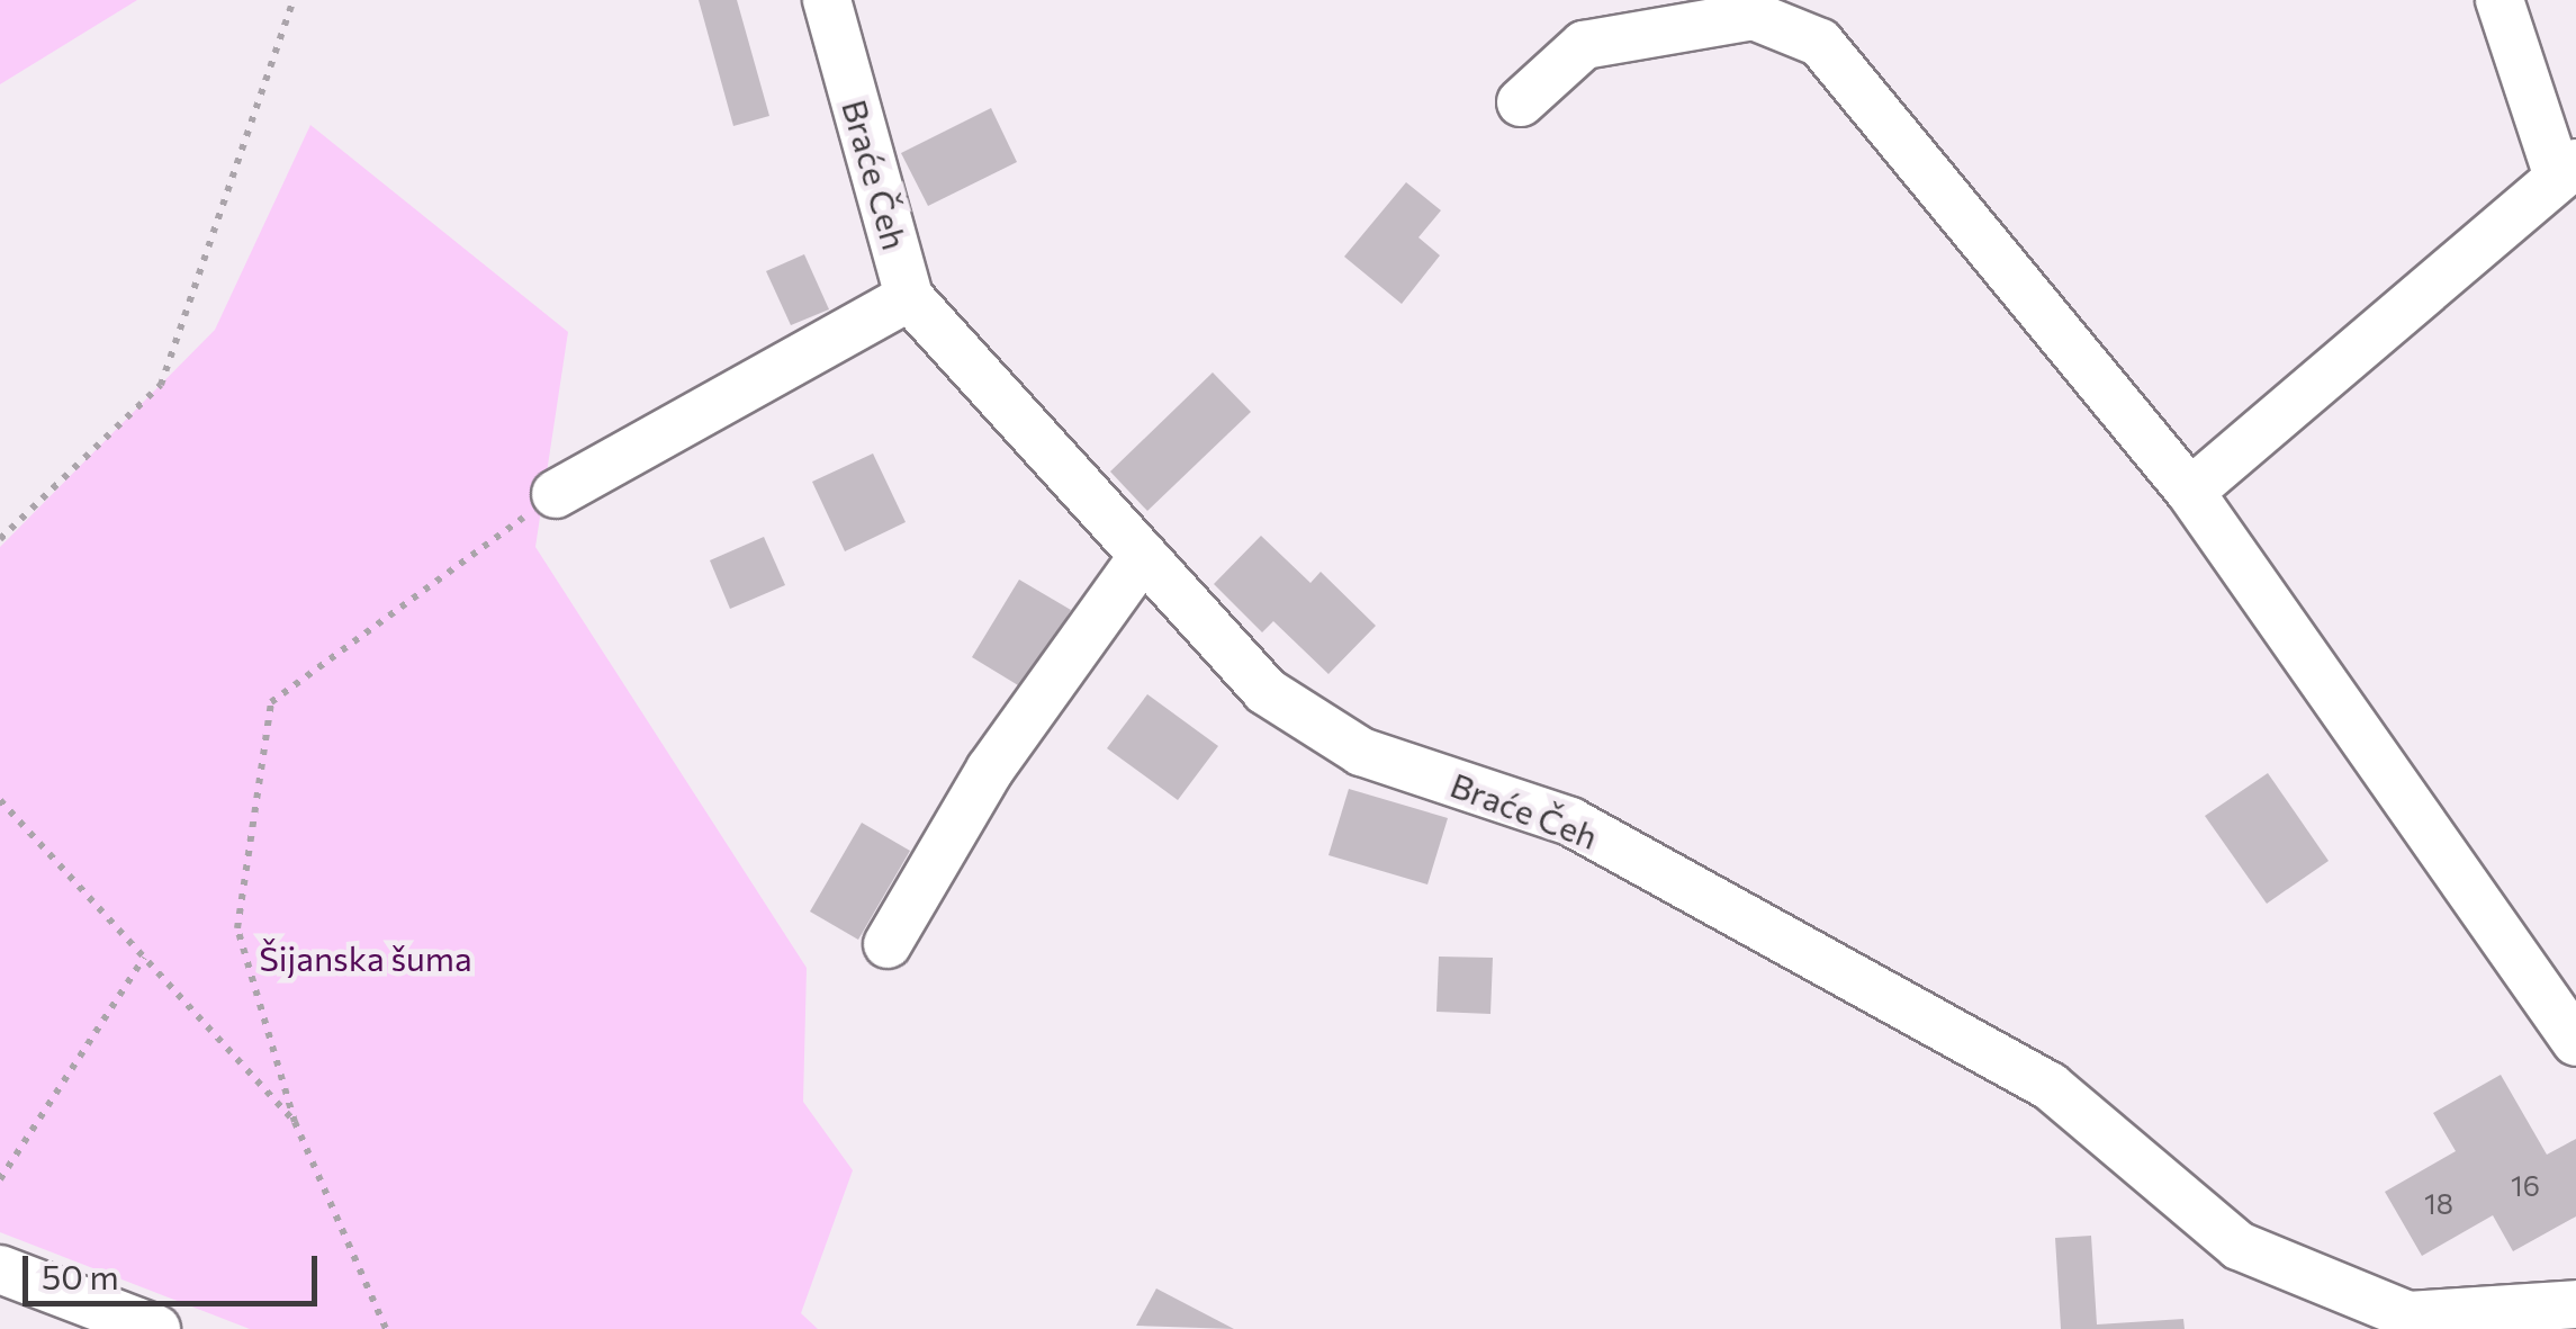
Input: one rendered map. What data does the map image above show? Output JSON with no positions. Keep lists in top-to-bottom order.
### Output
{
  "streets": {
    "street": ["Braće Čeh"]
  },
  "parks": ["Šijanska šuma"],
  "house_numbers": ["16", "18"],
  "scale_bar": "50 m"
}
